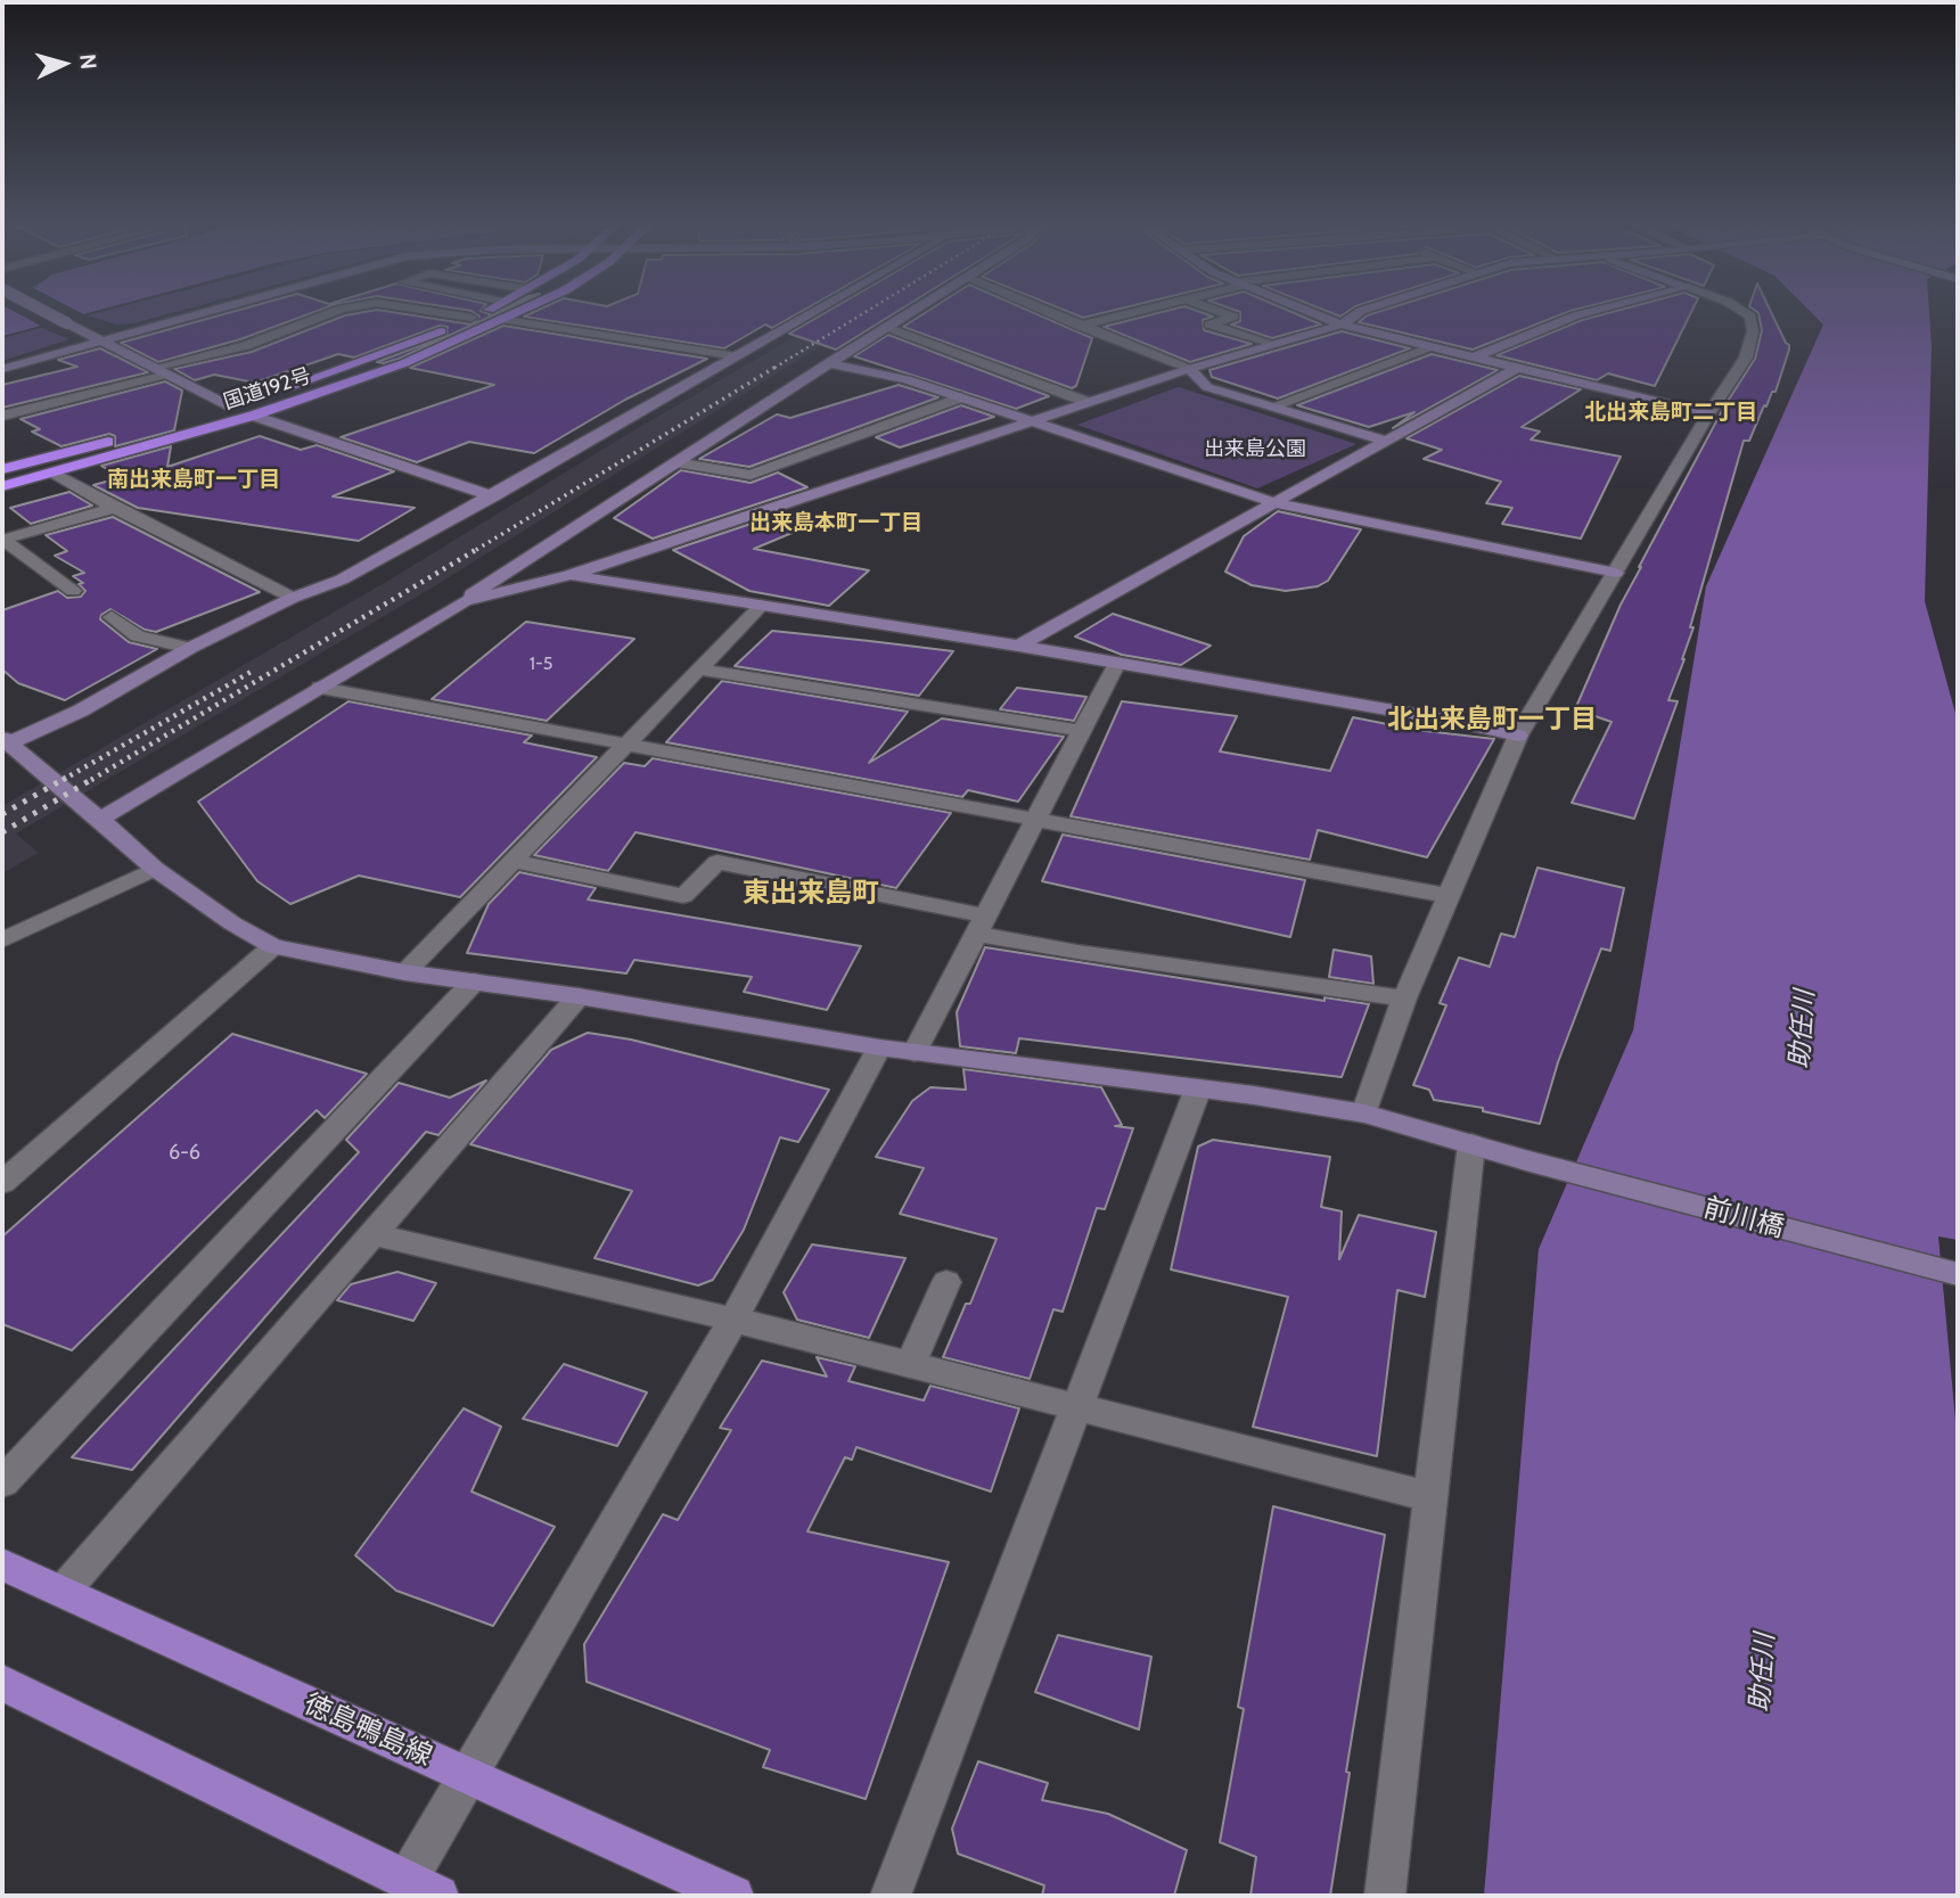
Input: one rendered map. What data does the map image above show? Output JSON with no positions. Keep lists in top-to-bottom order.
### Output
{
  "streets": {
    "highway": ["国道192号"],
    "main road": ["徳島鴨島線"],
    "street": ["前川橋"]
  },
  "districts": [
    "北出来島町二丁目",
    "南出来島町一丁目",
    "出来島本町一丁目",
    "北出来島町一丁目",
    "東出来島町"
  ],
  "water": ["助任川"],
  "parks": ["出来島公園"],
  "house_numbers": ["1-5", "6-6"],
  "north": "right"
}
